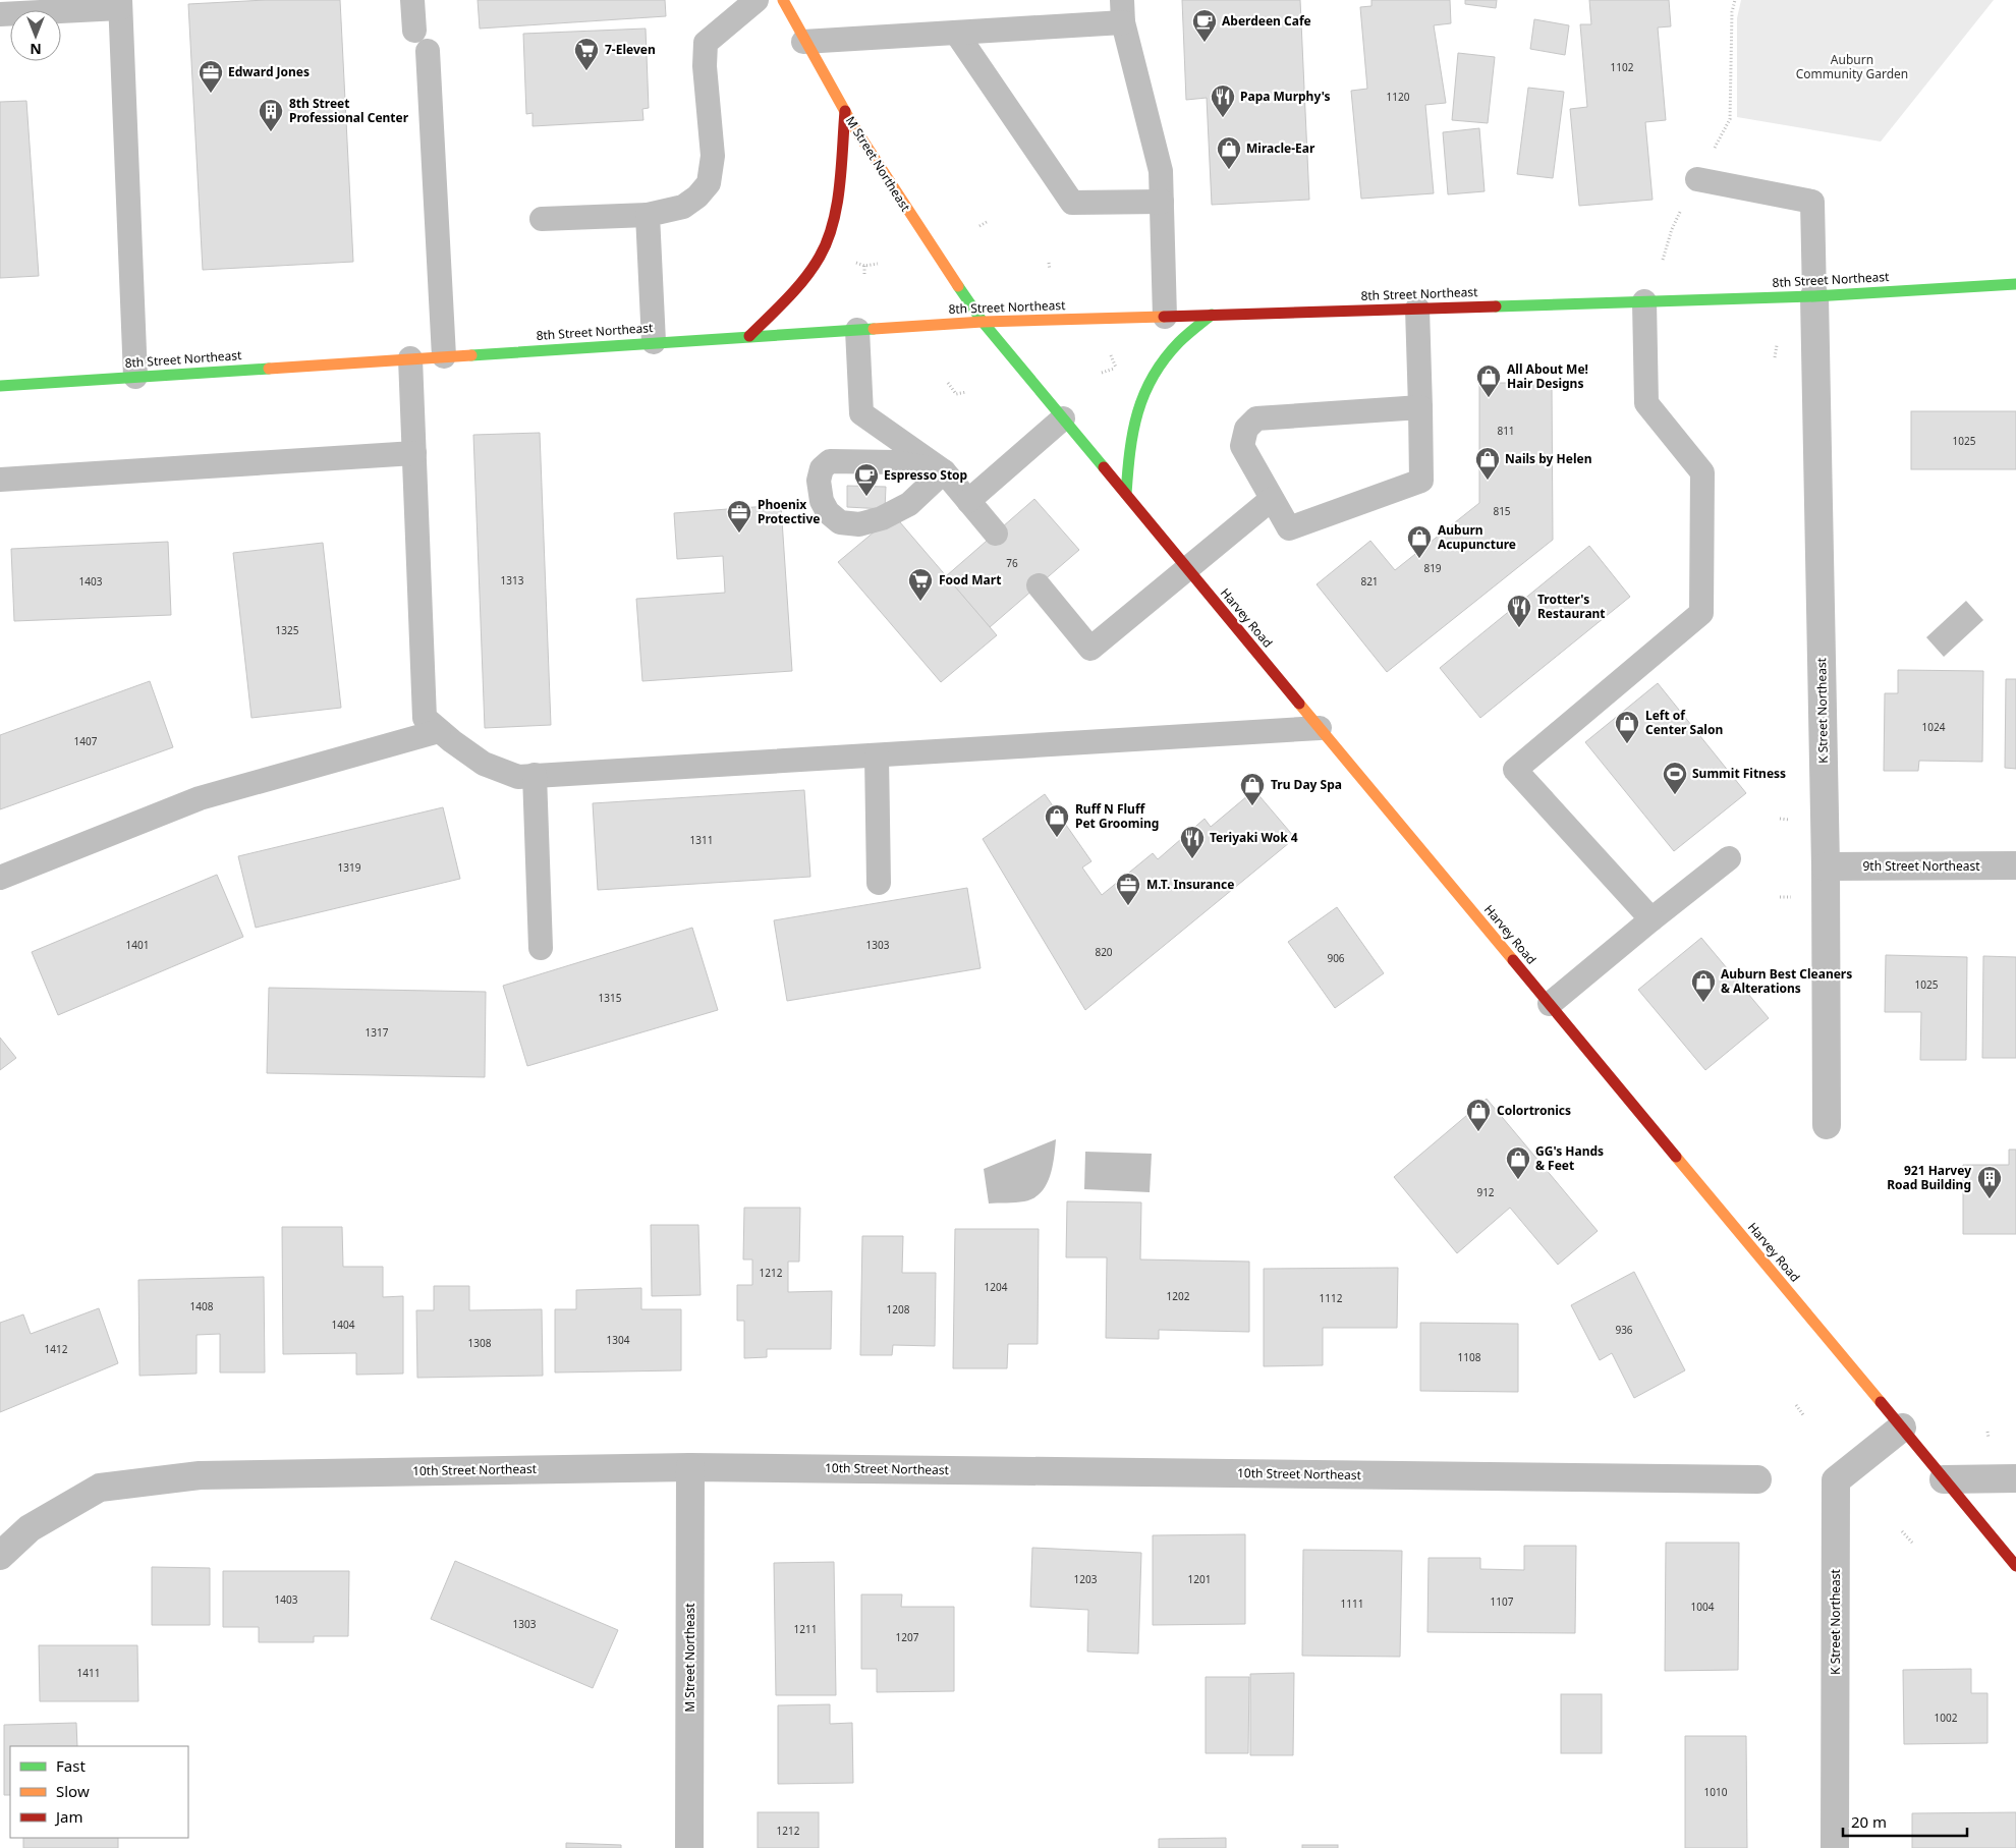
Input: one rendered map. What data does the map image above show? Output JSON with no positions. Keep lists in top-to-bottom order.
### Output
{
  "streets": {
    "main road": ["M Street Northeast", "8th Street Northeast", "Harvey Road"],
    "street": ["K Street Northeast", "9th Street Northeast", "10th Street Northeast"]
  },
  "crossings": [
    ["M Street Northeast", "8th Street Northeast"],
    ["M Street Northeast", "Harvey Road"],
    ["M Street Northeast", "10th Street Northeast"],
    ["8th Street Northeast", "Harvey Road"],
    ["8th Street Northeast", "K Street Northeast"],
    ["Harvey Road", "K Street Northeast"],
    ["K Street Northeast", "9th Street Northeast"]
  ],
  "parks": ["Auburn Community Garden"],
  "places": {
    "cafe": ["Aberdeen Cafe", "Espresso Stop"],
    "supermarket": ["7-Eleven", "Food Mart"],
    "office": ["Edward Jones", "Phoenix Protective", "M.T. Insurance"],
    "restaurant": ["Papa Murphy's", "Trotter's Restaurant", "Teriyaki Wok 4"],
    "building": ["8th Street Professional Center", "921 Harvey Road Building"],
    "shop": [
      "Miracle-Ear",
      "All About Me! Hair Designs",
      "Nails by Helen",
      "Auburn Acupuncture",
      "Left of Center Salon",
      "Tru Day Spa",
      "Ruff N Fluff Pet Grooming",
      "Auburn Best Cleaners & Alterations",
      "Colortronics",
      "GG's Hands & Feet"
    ],
    "sports": ["Summit Fitness"]
  },
  "house_numbers": [
    "1102",
    "1120",
    "811",
    "1025",
    "815",
    "76",
    "819",
    "1313",
    "1403",
    "821",
    "1325",
    "1024",
    "1407",
    "1311",
    "1319",
    "1401",
    "1303",
    "820",
    "906",
    "1025",
    "1315",
    "1317",
    "912",
    "1212",
    "1204",
    "1202",
    "1112",
    "1408",
    "1208",
    "1404",
    "936",
    "1304",
    "1308",
    "1412",
    "1108",
    "1203",
    "1201",
    "1403",
    "1107",
    "1111",
    "1004",
    "1303",
    "1211",
    "1207",
    "1411",
    "1002",
    "1010",
    "1212"
  ],
  "legend": ["Fast", "Slow", "Jam"],
  "scale_bar": "20 m",
  "north": "bottom"
}
